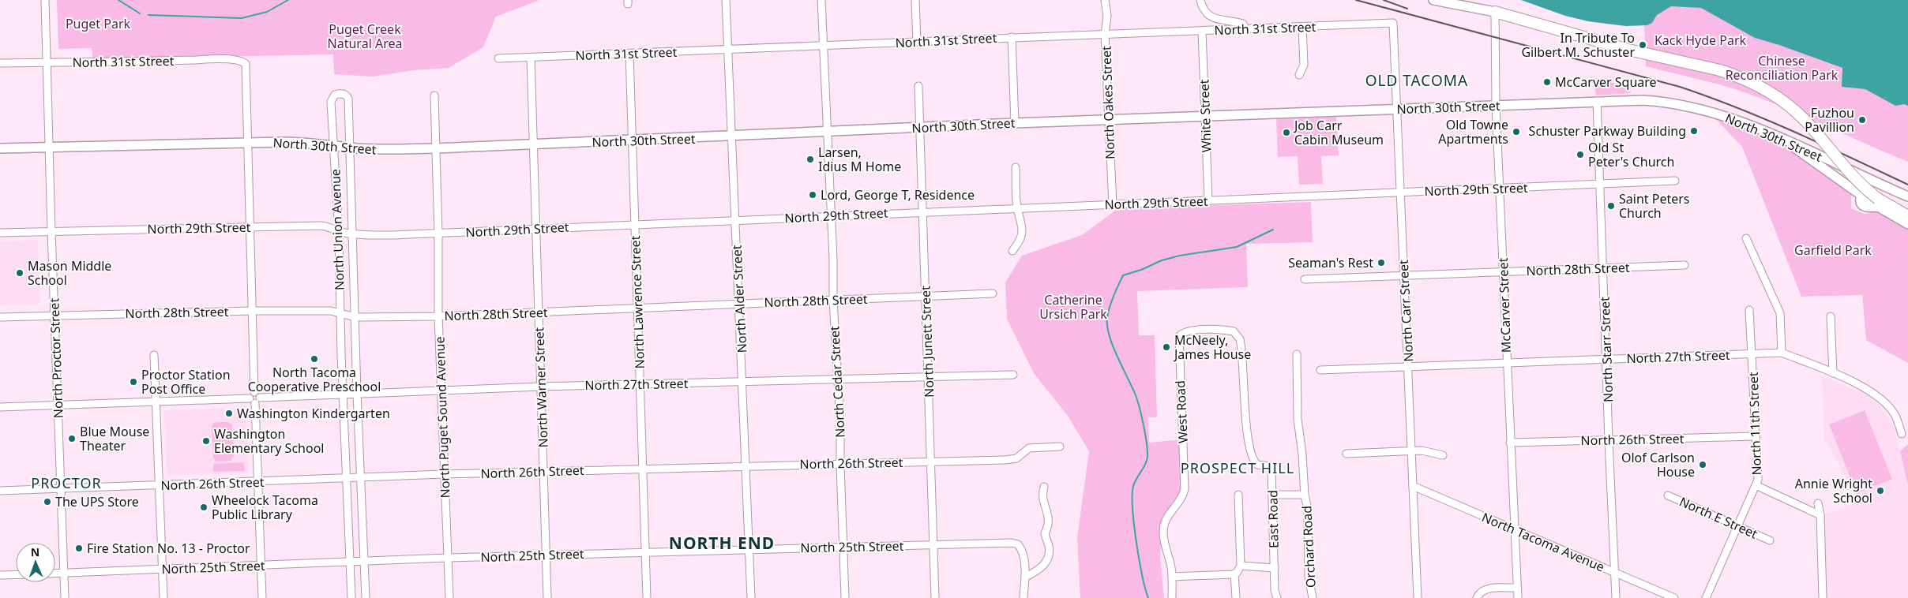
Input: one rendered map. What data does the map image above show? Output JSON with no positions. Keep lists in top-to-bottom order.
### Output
{
  "streets": {
    "main road": ["North 30th Street"],
    "street": [
      "North 31st Street",
      "North Oakes Street",
      "White Street",
      "North 29th Street",
      "North Union Avenue",
      "North 28th Street",
      "North Alder Street",
      "North Lawrence Street",
      "McCarver Street",
      "North Carr Street",
      "North Junett Street",
      "North Starr Street",
      "North 27th Street",
      "North Proctor Street",
      "North Cedar Street",
      "North Warner Street",
      "West Road",
      "North Puget Sound Avenue",
      "North 11th Street",
      "North 26th Street",
      "North E Street",
      "East Road",
      "North Tacoma Avenue",
      "North 25th Street",
      "Orchard Road"
    ]
  },
  "crossings": [
    ["North 31st Street", "North Oakes Street"],
    ["North 31st Street", "North 30th Street"],
    ["North 31st Street", "White Street"],
    ["North 31st Street", "North Alder Street"],
    ["North 31st Street", "North Lawrence Street"],
    ["North 31st Street", "North Carr Street"],
    ["North 31st Street", "North Proctor Street"],
    ["North 31st Street", "North Cedar Street"],
    ["North 31st Street", "North Warner Street"],
    ["North Oakes Street", "North 30th Street"],
    ["North Oakes Street", "North 29th Street"],
    ["North 30th Street", "White Street"],
    ["North 30th Street", "North Union Avenue"],
    ["North 30th Street", "North Alder Street"],
    ["North 30th Street", "North Lawrence Street"],
    ["North 30th Street", "McCarver Street"],
    ["North 30th Street", "North Carr Street"],
    ["North 30th Street", "North Junett Street"],
    ["North 30th Street", "North Starr Street"],
    ["North 30th Street", "North Proctor Street"],
    ["North 30th Street", "North Cedar Street"],
    ["North 30th Street", "North Warner Street"],
    ["North 30th Street", "North Puget Sound Avenue"],
    ["White Street", "North 29th Street"],
    ["North 29th Street", "North Union Avenue"],
    ["North 29th Street", "North Alder Street"],
    ["North 29th Street", "North Lawrence Street"],
    ["North 29th Street", "McCarver Street"],
    ["North 29th Street", "North Carr Street"],
    ["North 29th Street", "North Junett Street"],
    ["North 29th Street", "North Starr Street"],
    ["North 29th Street", "North Proctor Street"],
    ["North 29th Street", "North Cedar Street"],
    ["North 29th Street", "North Warner Street"],
    ["North 29th Street", "North Puget Sound Avenue"],
    ["North Union Avenue", "North 28th Street"],
    ["North Union Avenue", "North 27th Street"],
    ["North Union Avenue", "North 26th Street"],
    ["North Union Avenue", "North 25th Street"],
    ["North 28th Street", "North Alder Street"],
    ["North 28th Street", "North Lawrence Street"],
    ["North 28th Street", "McCarver Street"],
    ["North 28th Street", "North Carr Street"],
    ["North 28th Street", "North Junett Street"],
    ["North 28th Street", "North Starr Street"],
    ["North 28th Street", "North Proctor Street"],
    ["North 28th Street", "North Cedar Street"],
    ["North 28th Street", "North Warner Street"],
    ["North 28th Street", "North Puget Sound Avenue"],
    ["North Alder Street", "North 27th Street"],
    ["North Alder Street", "North 26th Street"],
    ["North Alder Street", "North 25th Street"],
    ["North Lawrence Street", "North 27th Street"],
    ["North Lawrence Street", "North 26th Street"],
    ["North Lawrence Street", "North 25th Street"],
    ["McCarver Street", "North 27th Street"],
    ["McCarver Street", "North 26th Street"],
    ["McCarver Street", "North Tacoma Avenue"],
    ["North Carr Street", "North 27th Street"],
    ["North Carr Street", "North Tacoma Avenue"],
    ["North Junett Street", "North 27th Street"],
    ["North Junett Street", "North 26th Street"],
    ["North Junett Street", "North 25th Street"],
    ["North Starr Street", "North 27th Street"],
    ["North Starr Street", "North 26th Street"],
    ["North Starr Street", "North Tacoma Avenue"],
    ["North 27th Street", "North Proctor Street"],
    ["North 27th Street", "North Cedar Street"],
    ["North 27th Street", "North Warner Street"],
    ["North 27th Street", "North Puget Sound Avenue"],
    ["North 27th Street", "North 11th Street"],
    ["North Proctor Street", "North 26th Street"],
    ["North Proctor Street", "North 25th Street"],
    ["North Cedar Street", "North 26th Street"],
    ["North Cedar Street", "North 25th Street"],
    ["North Warner Street", "North 26th Street"],
    ["North Warner Street", "North 25th Street"],
    ["West Road", "East Road"],
    ["North Puget Sound Avenue", "North 26th Street"],
    ["North Puget Sound Avenue", "North 25th Street"],
    ["North 11th Street", "North 26th Street"],
    ["North 11th Street", "North E Street"]
  ],
  "districts": [
    "OLD TACOMA",
    "PROSPECT HILL",
    "PROCTOR",
    "NORTH END"
  ],
  "parks": [
    "Puget Park",
    "Puget Creek Natural Area",
    "Kack Hyde Park",
    "Chinese Reconciliation Park",
    "Garfield Park",
    "Catherine Ursich Park"
  ],
  "places": [
    "In Tribute To Gilbert M. Schuster",
    "McCarver Square",
    "Fuzhou Pavillion",
    "Schuster Parkway Building",
    "Old Towne Apartments",
    "Job Carr Cabin Museum",
    "Old St Peter's Church",
    "Larsen, Idius M Home",
    "Lord, George T, Residence",
    "Saint Peters Church",
    "Seaman's Rest",
    "Mason Middle School",
    "McNeely, James House",
    "North Tacoma Cooperative Preschool",
    "Proctor Station Post Office",
    "Washington Kindergarten",
    "Blue Mouse Theater",
    "Washington Elementary School",
    "Olof Carlson House",
    "Annie Wright School",
    "The UPS Store",
    "Wheelock Tacoma Public Library",
    "Fire Station No. 13 - Proctor"
  ],
  "north": "top"
}
